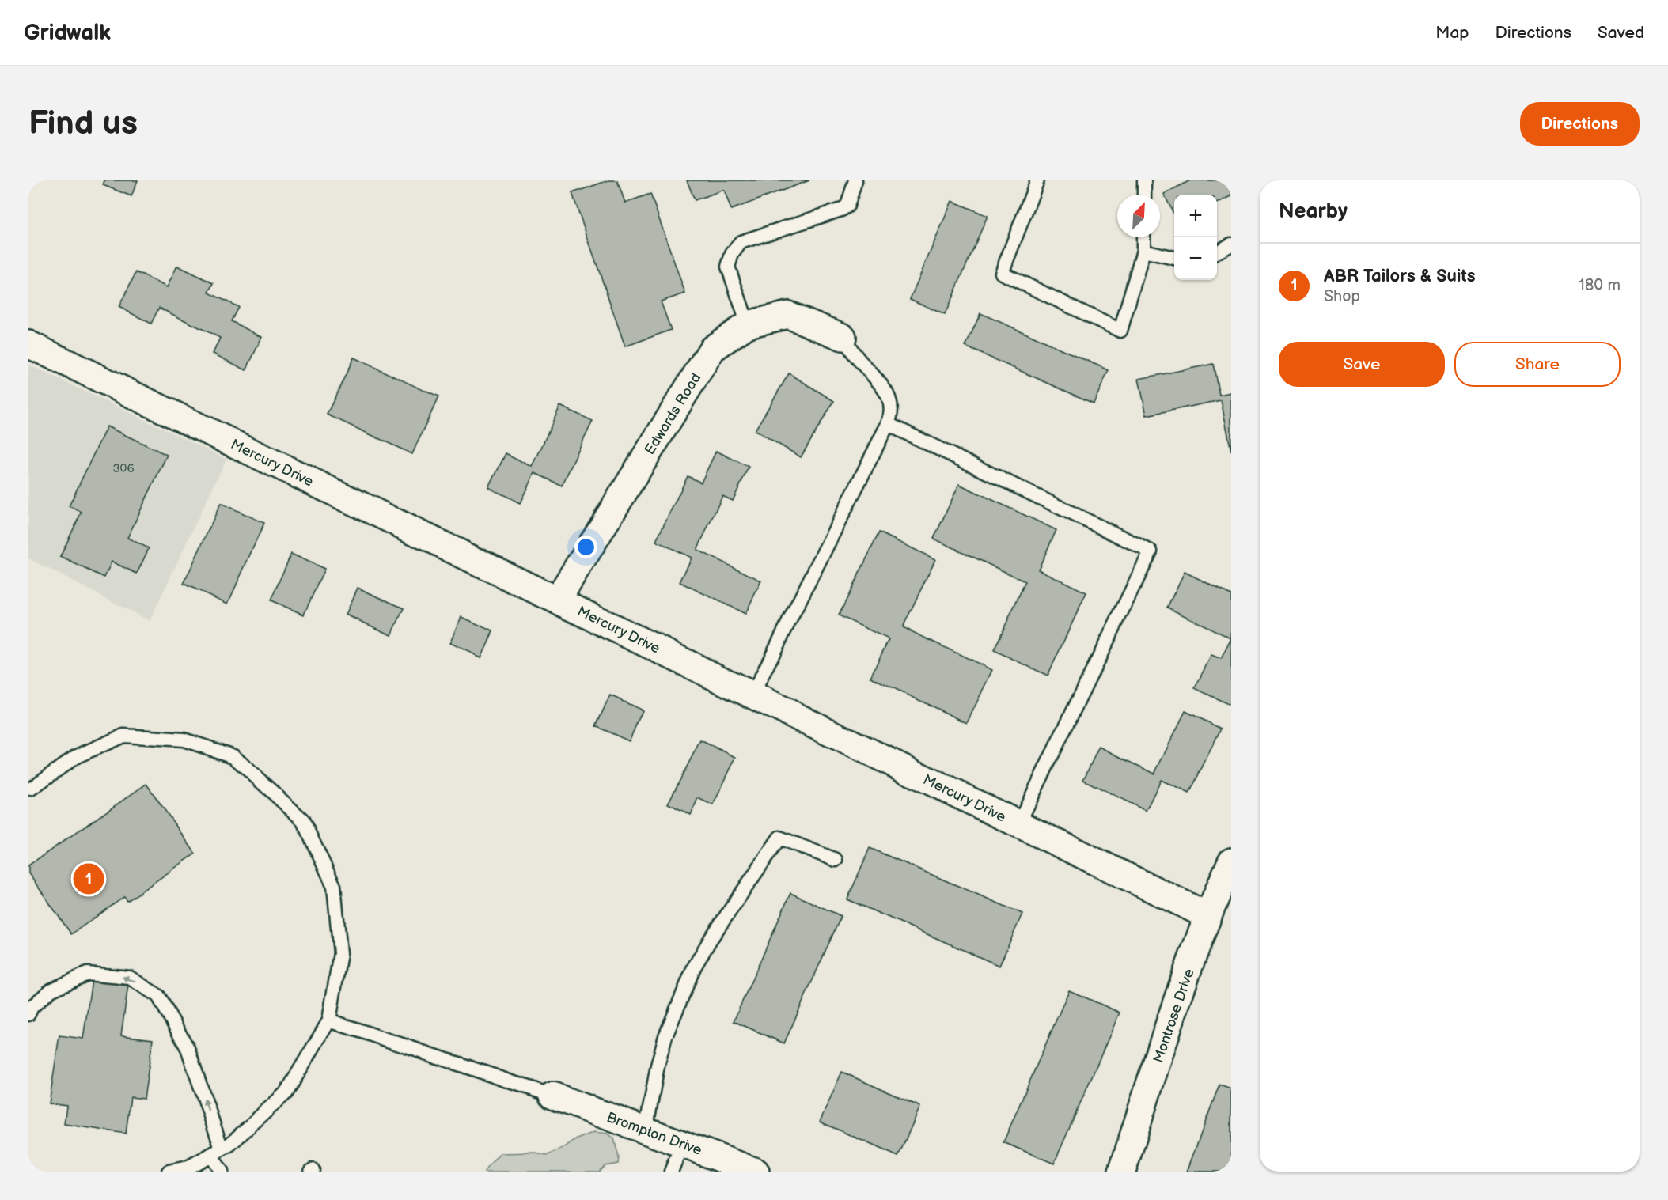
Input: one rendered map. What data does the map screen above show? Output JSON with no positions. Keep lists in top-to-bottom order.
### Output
{
  "streets": {
    "street": [
      "Edwards Road",
      "Mercury Drive",
      "Montrose Drive",
      "Brompton Drive"
    ]
  },
  "crossings": [
    ["Edwards Road", "Mercury Drive"],
    ["Mercury Drive", "Montrose Drive"]
  ],
  "house_numbers": ["306"],
  "north": "top right",
  "page": {
    "header": "Gridwalk",
    "nav": ["Map", "Directions", "Saved"],
    "buttons": [
      "Directions",
      ["Save", "Share"]
    ],
    "title": "Find us",
    "heading": "Nearby",
    "map_buttons": ["+", "−"],
    "list": [
      {
        "mark": "1",
        "name": "ABR Tailors & Suits",
        "note": "Shop",
        "value": "180 m"
      }
    ],
    "pins": "1"
  }
}
